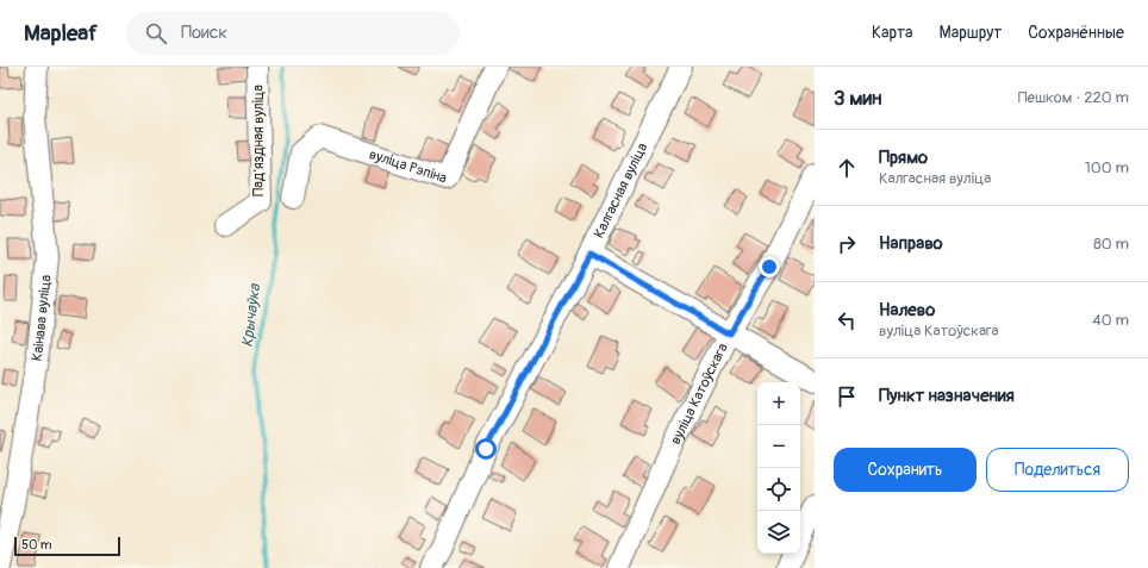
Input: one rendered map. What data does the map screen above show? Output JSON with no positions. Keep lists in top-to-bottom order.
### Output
{
  "streets": {
    "street": [
      "Падʼяздная вуліца",
      "вуліца Рэпіна",
      "Калгасная вуліца",
      "Каінава вуліца",
      "вуліца Катоўскага"
    ]
  },
  "water": ["Крычаўка"],
  "scale_bar": "50 m",
  "page": {
    "header": "Mapleaf",
    "search": "Поиск",
    "nav": ["Карта", "Маршрут", "Сохранённые"],
    "heading": ["3 мин", "Пешком · 220 m"],
    "list": [
      ["Прямо", "Калгасная вуліца", "100 m"],
      ["Направо", "80 m"],
      ["Налево", "вуліца Катоўскага", "40 m"],
      "Пункт назначения"
    ],
    "map_buttons": ["+", "−"],
    "buttons": ["Сохранить", "Поделиться"],
    "scale": "50 m"
  }
}
